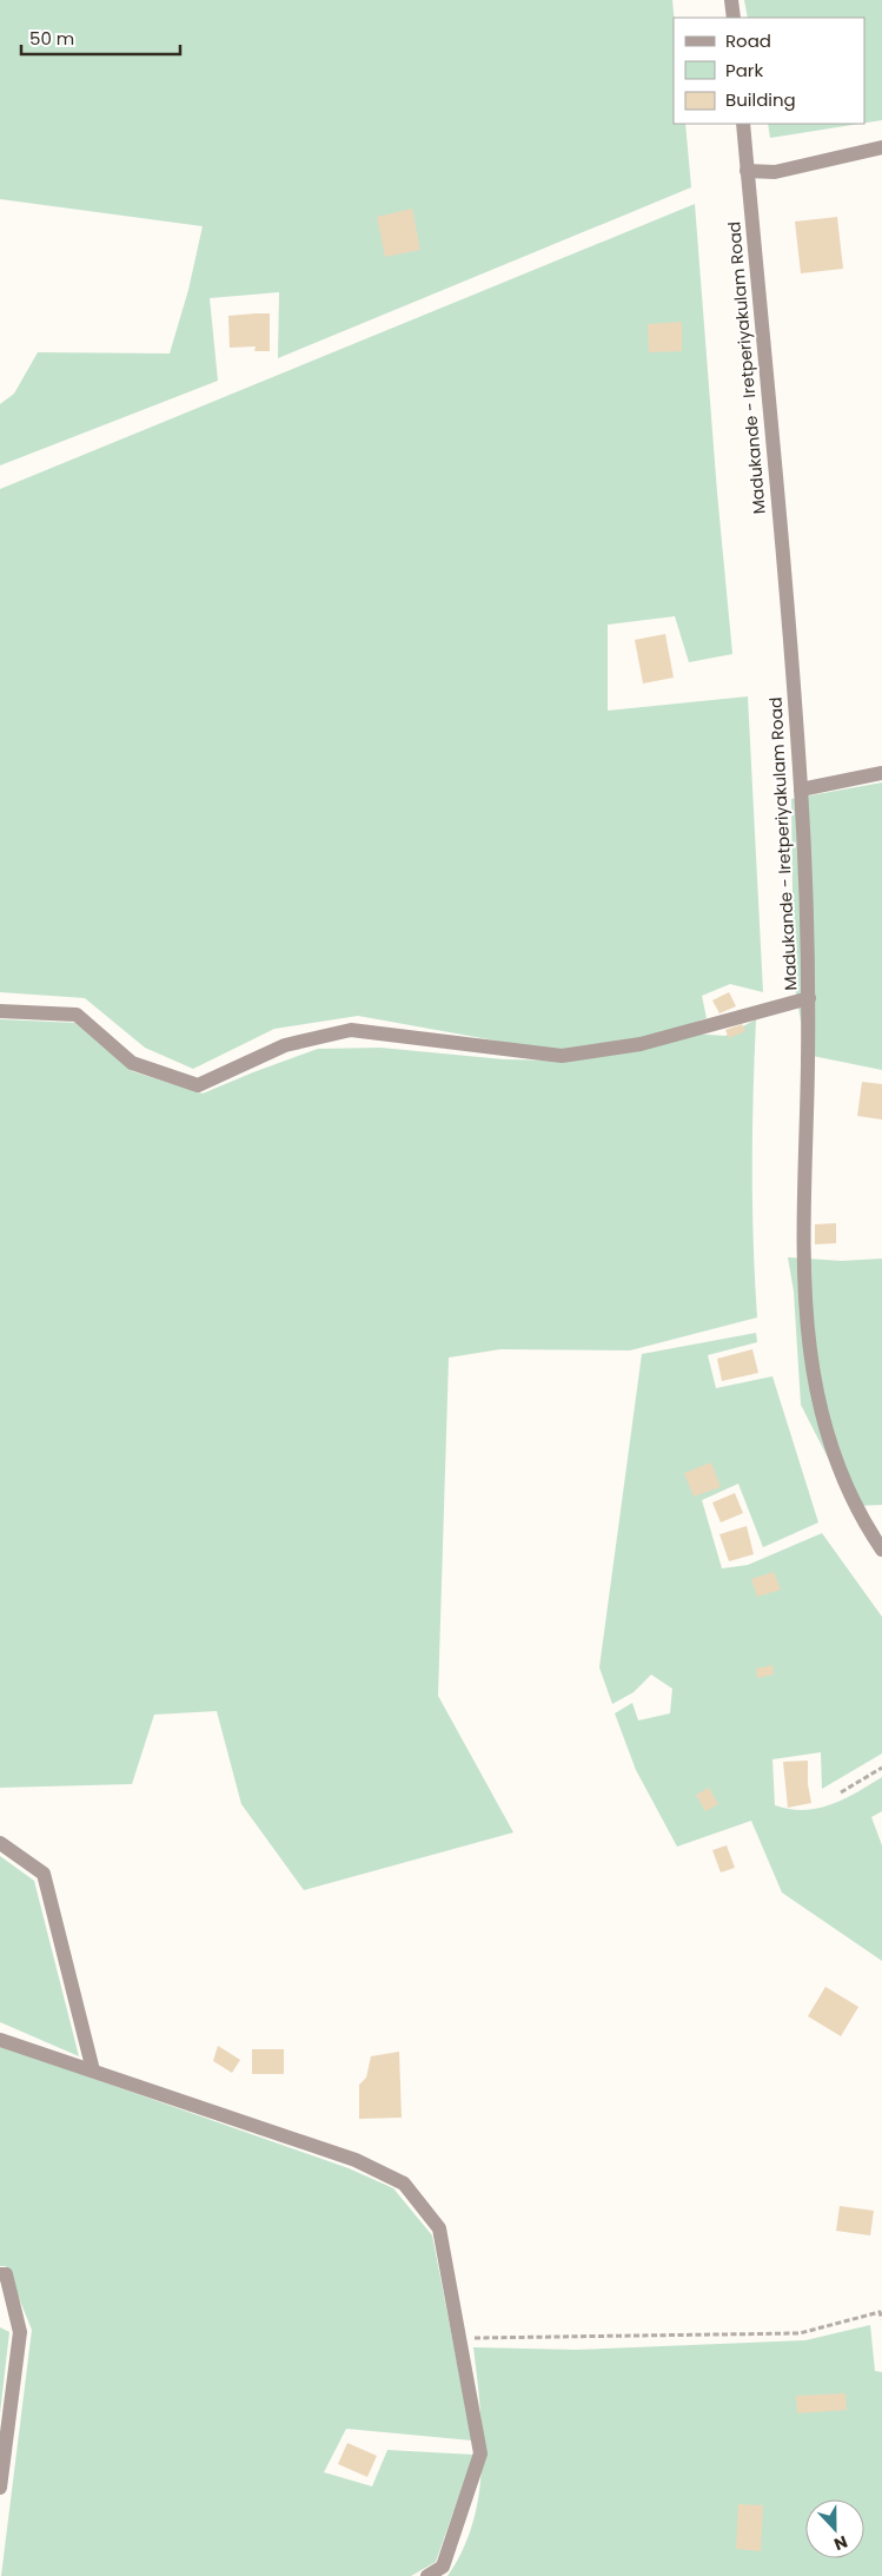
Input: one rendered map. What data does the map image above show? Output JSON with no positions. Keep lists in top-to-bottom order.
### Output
{
  "streets": {
    "street": ["Madukande - Iretperiyakulam Road"]
  },
  "legend": ["Road", "Park", "Building"],
  "scale_bar": "50 m",
  "north": "bottom"
}
